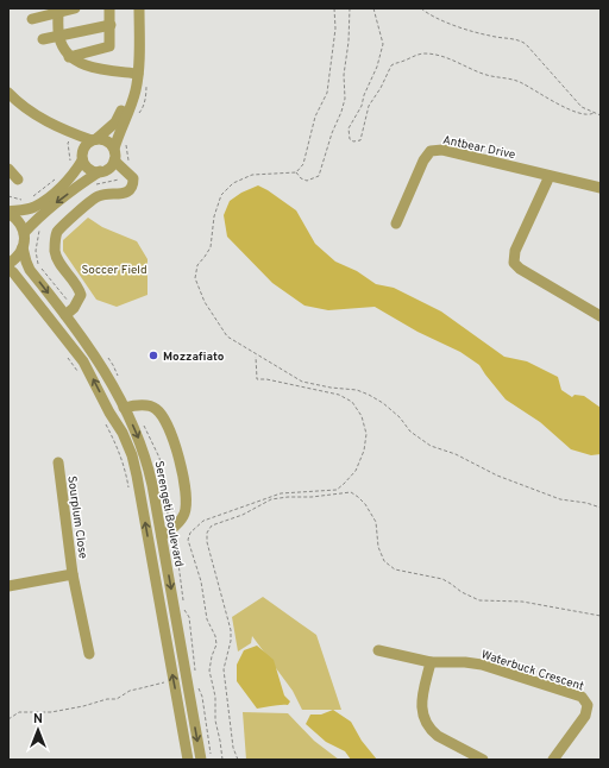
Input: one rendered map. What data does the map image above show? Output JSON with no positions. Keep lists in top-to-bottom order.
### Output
{
  "streets": {
    "street": [
      "Antbear Drive",
      "Serengeti Boulevard",
      "Sourplum Close",
      "Waterbuck Crescent"
    ]
  },
  "parks": ["Soccer Field"],
  "places": ["Mozzafiato"],
  "north": "top"
}
